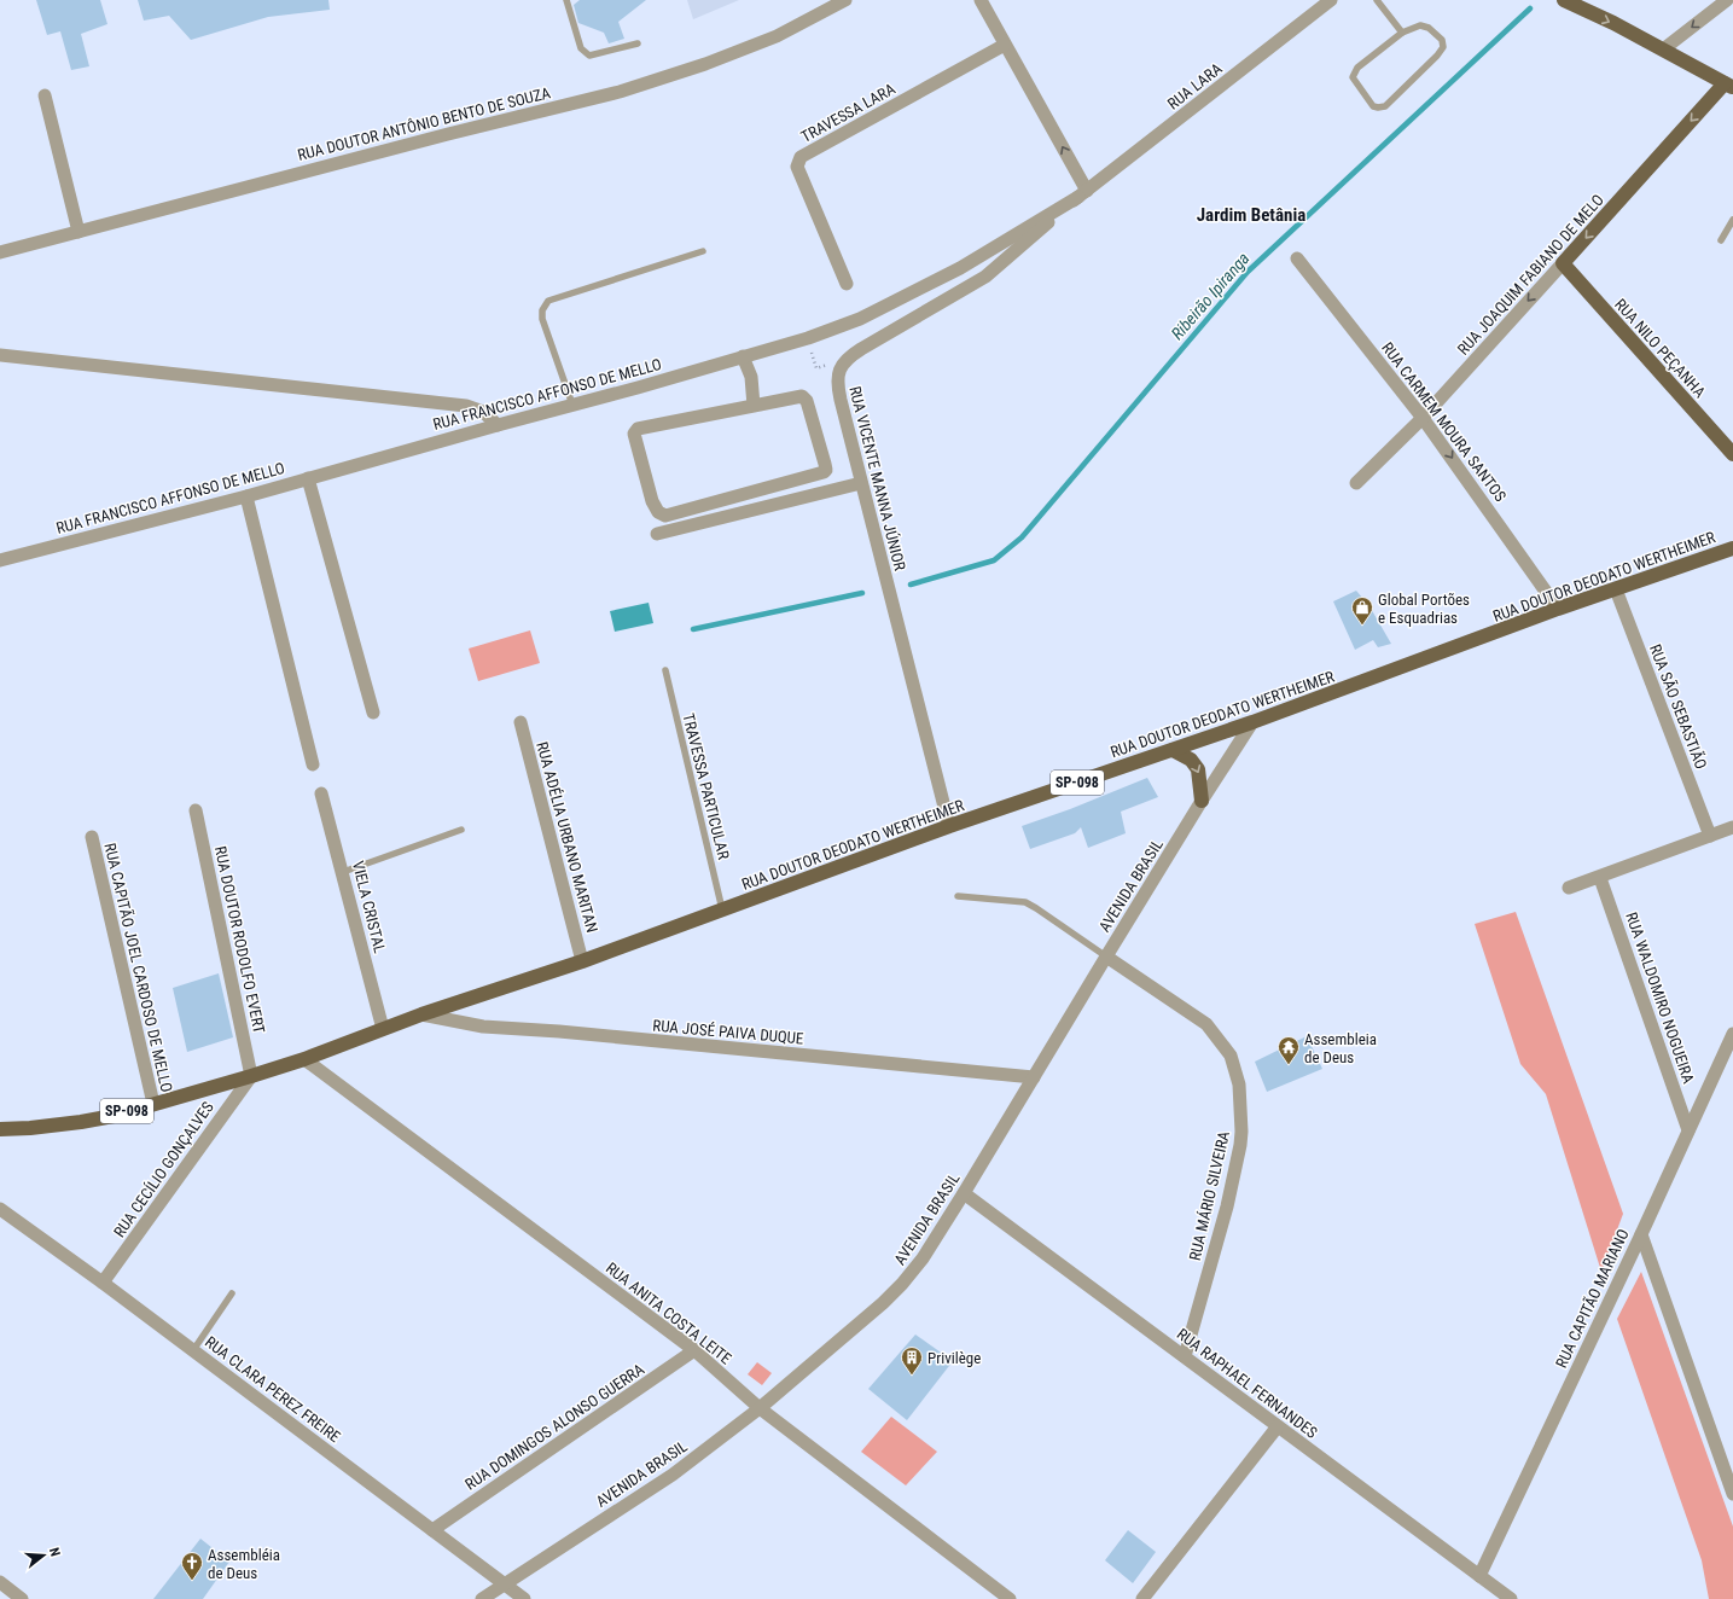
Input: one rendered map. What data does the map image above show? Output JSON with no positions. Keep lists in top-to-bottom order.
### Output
{
  "streets": {
    "main road": [
      "RUA JOAQUIM FABIANO DE MELO",
      "RUA NILO PEÇANHA",
      "RUA DOUTOR DEODATO WERTHEIMER",
      "SP-098"
    ],
    "street": [
      "RUA LARA",
      "TRAVESSA LARA",
      "RUA DOUTOR ANTÔNIO BENTO DE SOUZA",
      "RUA FRANCISCO AFFONSO DE MELLO",
      "RUA CARMEM MOURA SANTOS",
      "RUA VICENTE MANNA JÚNIOR",
      "RUA SÃO SEBASTIÃO",
      "RUA ADÉLIA URBANO MARITAN",
      "AVENIDA BRASIL",
      "VIELA CRISTAL",
      "RUA DOUTOR RODOLFO EVERT",
      "RUA CAPITÃO JOEL CARDOSO DE MELLO",
      "RUA WALDOMIRO NOGUEIRA",
      "RUA JOSÉ PAIVA DUQUE",
      "RUA CECÍLIO GONÇALVES",
      "RUA MÁRIO SILVEIRA",
      "RUA CAPITÃO MARIANO",
      "RUA ANITA COSTA LEITE",
      "RUA RAPHAEL FERNANDES",
      "RUA CLARA PEREZ FREIRE",
      "RUA DOMINGOS ALONSO GUERRA"
    ],
    "lane": ["TRAVESSA PARTICULAR"]
  },
  "crossings": [
    ["RUA LARA", "RUA FRANCISCO AFFONSO DE MELLO"],
    ["RUA JOAQUIM FABIANO DE MELO", "RUA NILO PEÇANHA"],
    ["RUA JOAQUIM FABIANO DE MELO", "RUA CARMEM MOURA SANTOS"],
    ["RUA CARMEM MOURA SANTOS", "RUA DOUTOR DEODATO WERTHEIMER"],
    ["RUA VICENTE MANNA JÚNIOR", "RUA DOUTOR DEODATO WERTHEIMER"],
    ["RUA DOUTOR DEODATO WERTHEIMER", "RUA SÃO SEBASTIÃO"],
    ["RUA DOUTOR DEODATO WERTHEIMER", "SP-098"],
    ["RUA DOUTOR DEODATO WERTHEIMER", "TRAVESSA PARTICULAR"],
    ["RUA DOUTOR DEODATO WERTHEIMER", "RUA ADÉLIA URBANO MARITAN"],
    ["RUA DOUTOR DEODATO WERTHEIMER", "AVENIDA BRASIL"],
    ["RUA DOUTOR DEODATO WERTHEIMER", "RUA JOSÉ PAIVA DUQUE"],
    ["SP-098", "VIELA CRISTAL"],
    ["SP-098", "RUA DOUTOR RODOLFO EVERT"],
    ["SP-098", "RUA CAPITÃO JOEL CARDOSO DE MELLO"],
    ["SP-098", "RUA JOSÉ PAIVA DUQUE"],
    ["SP-098", "RUA CECÍLIO GONÇALVES"],
    ["SP-098", "RUA ANITA COSTA LEITE"],
    ["AVENIDA BRASIL", "RUA JOSÉ PAIVA DUQUE"],
    ["AVENIDA BRASIL", "RUA MÁRIO SILVEIRA"],
    ["AVENIDA BRASIL", "RUA ANITA COSTA LEITE"],
    ["AVENIDA BRASIL", "RUA RAPHAEL FERNANDES"],
    ["AVENIDA BRASIL", "RUA CLARA PEREZ FREIRE"],
    ["RUA DOUTOR RODOLFO EVERT", "RUA CECÍLIO GONÇALVES"],
    ["RUA WALDOMIRO NOGUEIRA", "RUA CAPITÃO MARIANO"],
    ["RUA CECÍLIO GONÇALVES", "RUA CLARA PEREZ FREIRE"],
    ["RUA MÁRIO SILVEIRA", "RUA RAPHAEL FERNANDES"],
    ["RUA CAPITÃO MARIANO", "RUA RAPHAEL FERNANDES"],
    ["RUA ANITA COSTA LEITE", "RUA DOMINGOS ALONSO GUERRA"],
    ["RUA CLARA PEREZ FREIRE", "RUA DOMINGOS ALONSO GUERRA"]
  ],
  "one_way": ["RUA JOAQUIM FABIANO DE MELO", "RUA CARMEM MOURA SANTOS"],
  "districts": ["Jardim Betânia"],
  "water": ["Ribeirão Ipiranga"],
  "places": {
    "shop": ["Global Portões e Esquadrias"],
    "temple": ["Assembleia de Deus"],
    "building": ["Privilège"],
    "church": ["Assembléia de Deus"]
  },
  "north": "right"
}
